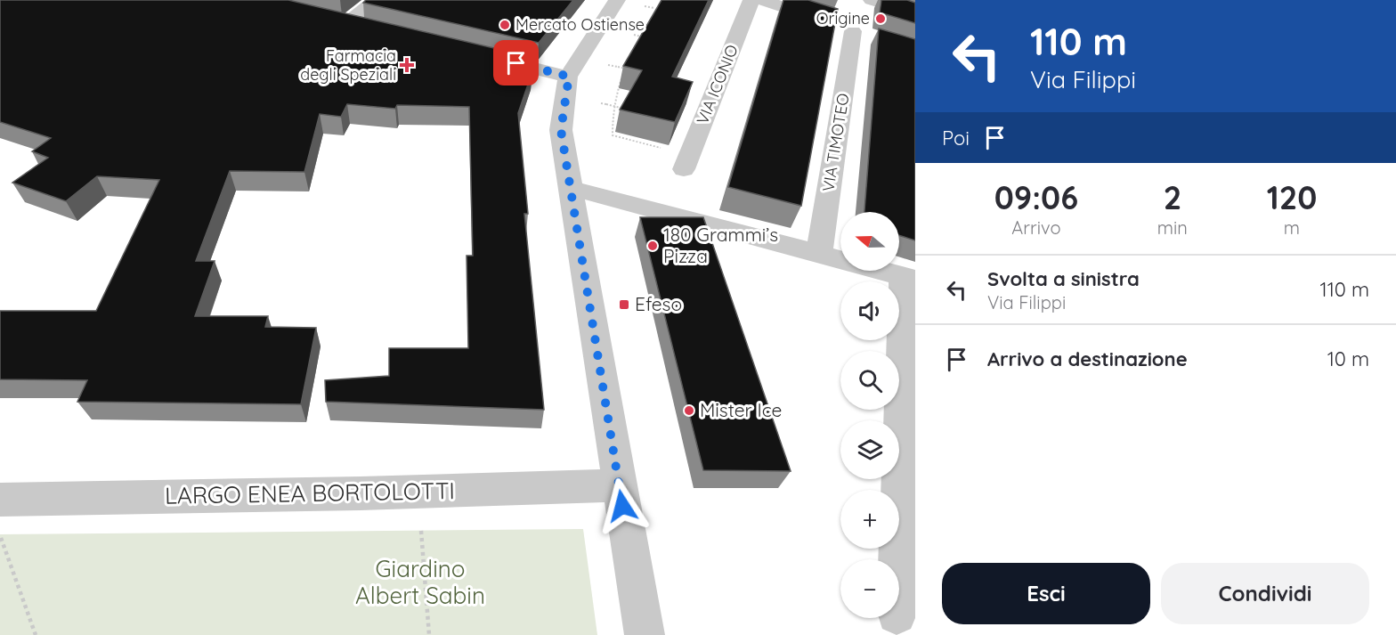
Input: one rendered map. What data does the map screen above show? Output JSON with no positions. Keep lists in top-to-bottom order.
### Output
{
  "streets": {
    "street": ["VIA ICONIO", "VIA TIMOTEO", "LARGO ENEA BORTOLOTTI"]
  },
  "parks": ["Giardino Albert Sabin"],
  "places": {
    "other": [
      "Origine",
      "Mercato Ostiense",
      "180 Grammi’s Pizza",
      "Mister Ice"
    ],
    "health": ["Farmacia degli Speziali"],
    "transit": ["Efeso"]
  },
  "north": "left",
  "page": {
    "turn": ["110 m", "Via Filippi"],
    "then": "Poi",
    "eta": [
      "09:06",
      "Arrivo",
      "2",
      "min",
      "120",
      "m"
    ],
    "map_buttons": ["+", "−"],
    "list": [
      {
        "name": "Svolta a sinistra",
        "note": "Via Filippi",
        "value": "110 m"
      },
      {
        "name": "Arrivo a destinazione",
        "value": "10 m"
      }
    ],
    "buttons": ["Esci", "Condividi"]
  }
}
